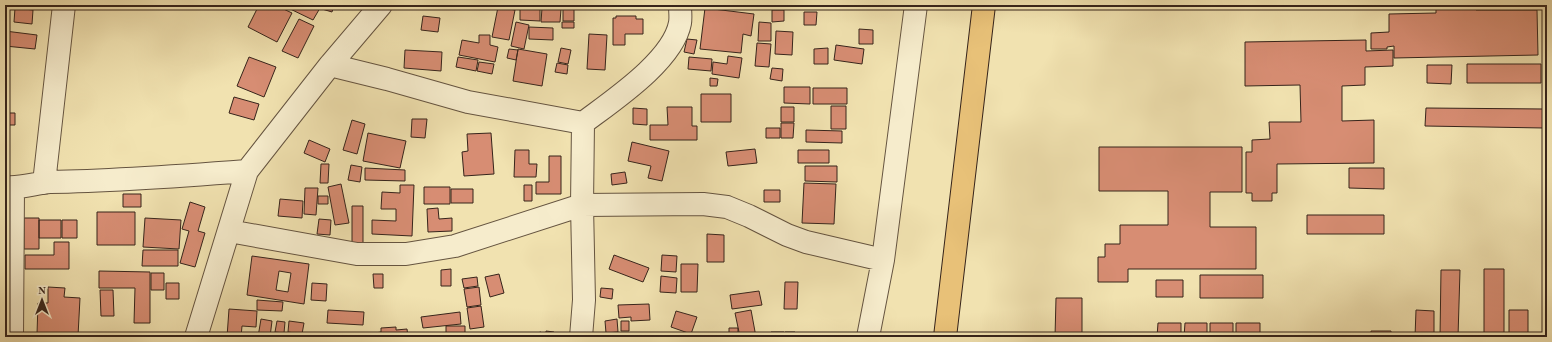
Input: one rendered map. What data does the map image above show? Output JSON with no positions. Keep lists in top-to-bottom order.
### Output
{
  "north": "top"
}
